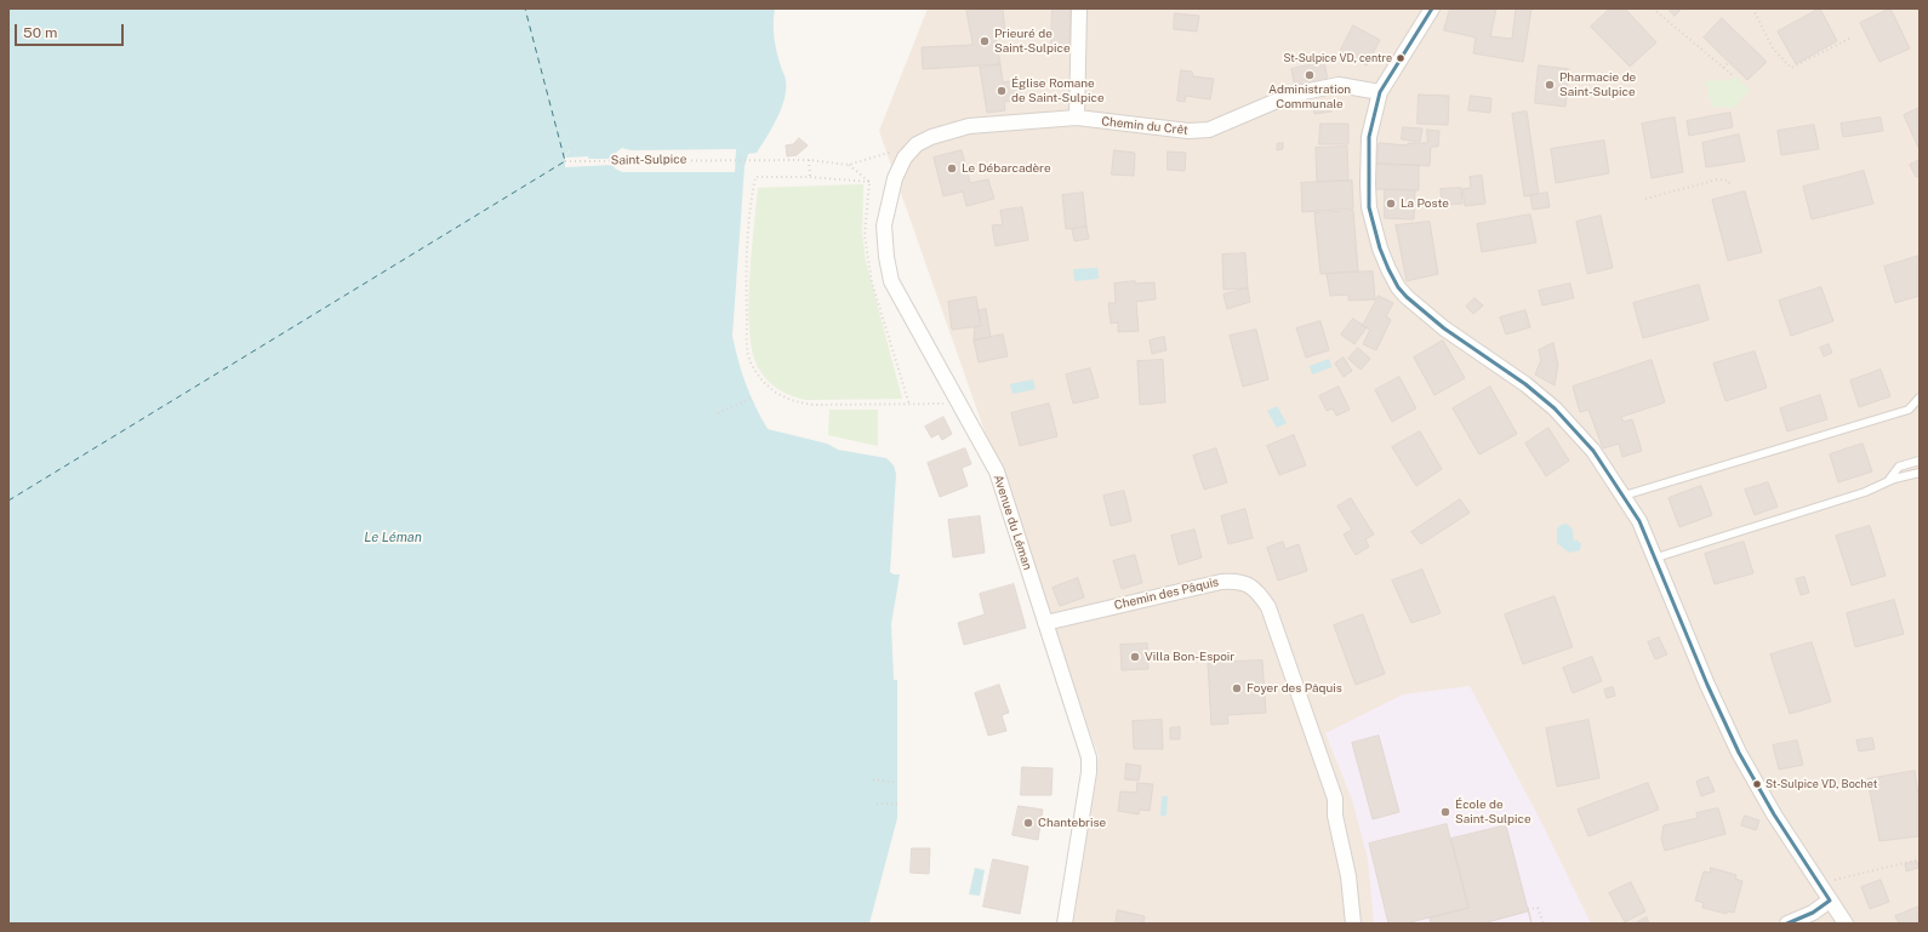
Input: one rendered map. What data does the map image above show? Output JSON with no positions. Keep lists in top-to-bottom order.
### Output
{
  "streets": {
    "street": ["Chemin du Crêt", "Avenue du Léman", "Chemin des Pâquis"],
    "path": ["Saint-Sulpice"]
  },
  "crossings": [
    ["Chemin du Crêt", "Saint-Sulpice"],
    ["Chemin du Crêt", "Avenue du Léman"],
    ["Saint-Sulpice", "Avenue du Léman"],
    ["Avenue du Léman", "Chemin des Pâquis"]
  ],
  "water": ["Le Léman"],
  "places": [
    "Prieuré de Saint-Sulpice",
    "St-Sulpice VD, centre",
    "Administration Communale",
    "Pharmacie de Saint-Sulpice",
    "Église Romane de Saint-Sulpice",
    "Le Débarcadère",
    "La Poste",
    "Villa Bon-Espoir",
    "Foyer des Pâquis",
    "St-Sulpice VD, Bochet",
    "École de Saint-Sulpice",
    "Chantebrise"
  ],
  "scale_bar": "50 m"
}
